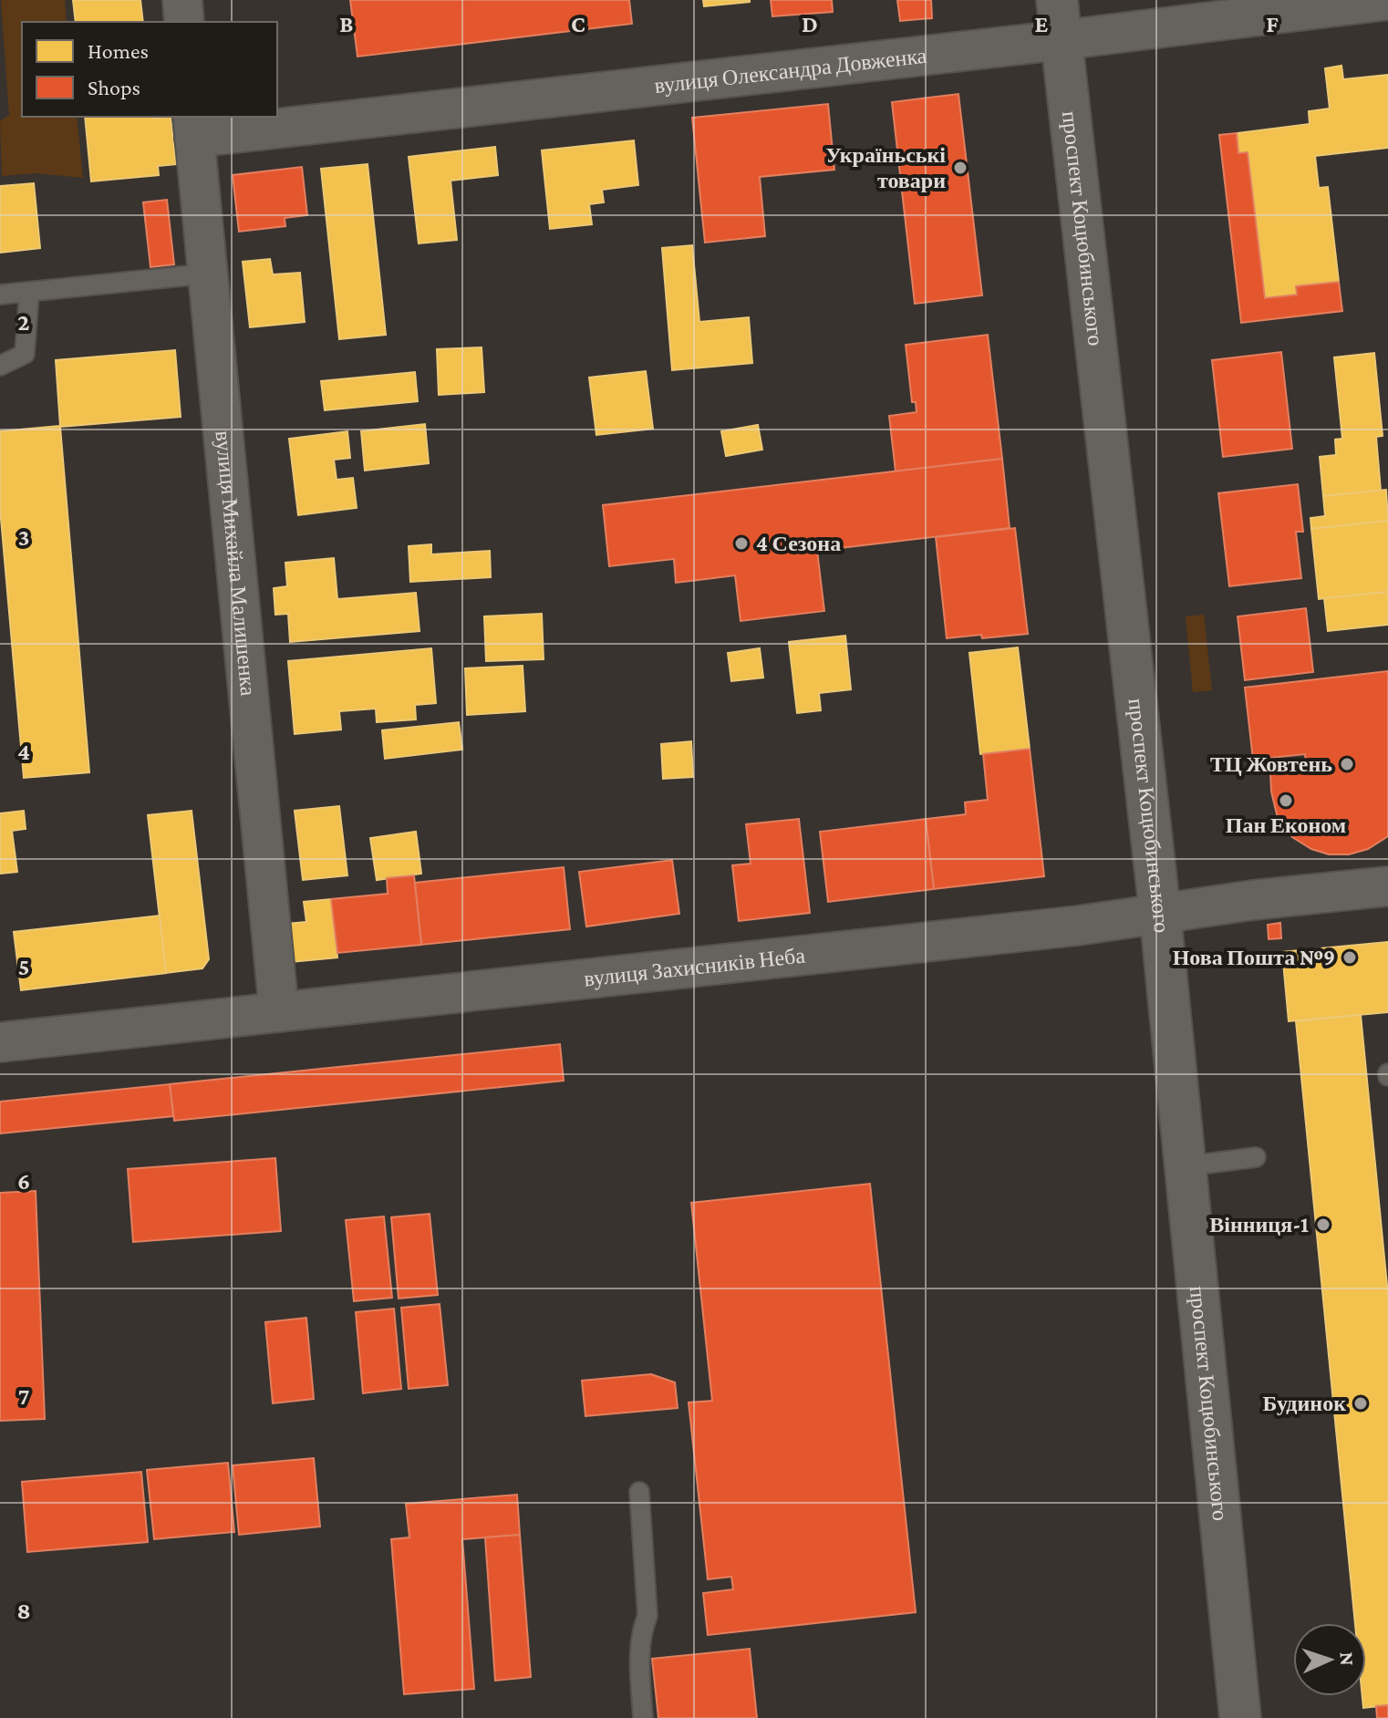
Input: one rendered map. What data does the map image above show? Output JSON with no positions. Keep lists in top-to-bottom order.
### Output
{
  "streets": {
    "main road": ["проспект Коцюбинського"],
    "street": ["вулиця Олександра Довженка", "вулиця Михайла Малишенка", "вулиця Захисників Неба"]
  },
  "crossings": [
    ["вулиця Олександра Довженка", "проспект Коцюбинського"],
    ["вулиця Олександра Довженка", "вулиця Михайла Малишенка"],
    ["проспект Коцюбинського", "вулиця Захисників Неба"],
    ["вулиця Михайла Малишенка", "вулиця Захисників Неба"]
  ],
  "places": [
    "Україньські товари",
    "4 Сезона",
    "ТЦ Жовтень",
    "Пан Економ",
    "Нова Пошта №9",
    "Вінниця-1",
    "Будинок"
  ],
  "legend": ["Homes", "Shops"],
  "north": "right",
  "grid": {
    "columns": [
      "B",
      "C",
      "D",
      "E",
      "F"
    ],
    "rows": [
      "2",
      "3",
      "4",
      "5",
      "6",
      "7",
      "8"
    ]
  }
}
